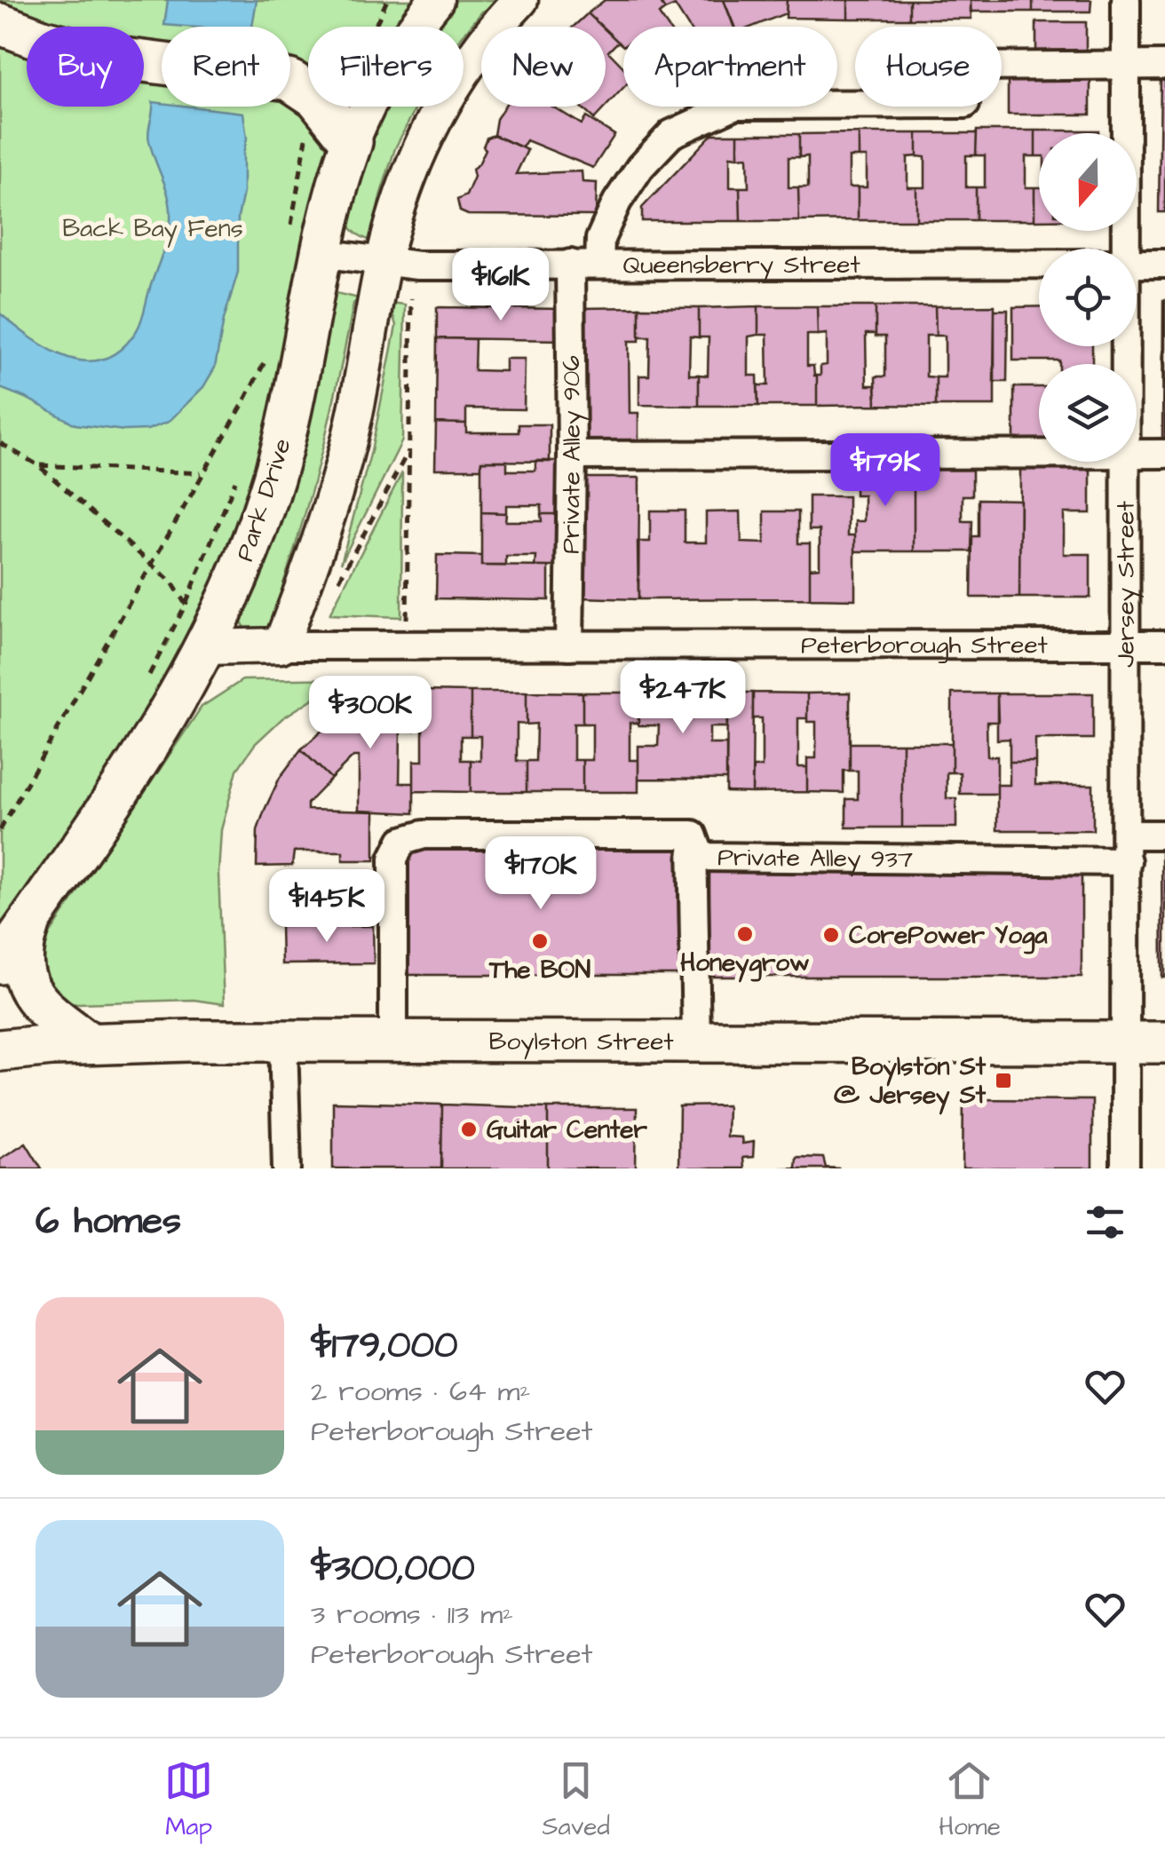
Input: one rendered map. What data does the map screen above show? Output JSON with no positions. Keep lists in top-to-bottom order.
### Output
{
  "streets": {
    "highway": ["Park Drive", "Boylston Street"],
    "main road": ["Peterborough Street"],
    "street": [
      "Queensberry Street",
      "Private Alley 906",
      "Jersey Street",
      "Private Alley 937"
    ]
  },
  "crossings": [
    ["Queensberry Street", "Private Alley 906"],
    ["Queensberry Street", "Park Drive"],
    ["Private Alley 906", "Peterborough Street"],
    ["Park Drive", "Peterborough Street"],
    ["Jersey Street", "Peterborough Street"],
    ["Jersey Street", "Private Alley 937"],
    ["Jersey Street", "Boylston Street"],
    ["Private Alley 937", "Boylston Street"]
  ],
  "parks": ["Back Bay Fens"],
  "places": {
    "other": [
      "Honeygrow",
      "CorePower Yoga",
      "The BON",
      "Guitar Center"
    ],
    "transit": ["Boylston St @ Jersey St"]
  },
  "north": "bottom",
  "page": {
    "chip": [
      "Buy",
      "Rent",
      "Filters",
      "New",
      "Apartment",
      "House"
    ],
    "price": [
      "$161K",
      "$179K",
      "$247K",
      "$300K",
      "$170K",
      "$145K"
    ],
    "heading": "6 homes",
    "list": [
      {
        "name": "$179,000",
        "note": "2 rooms · 64 m² · Peterborough Street"
      },
      {
        "name": "$300,000",
        "note": "3 rooms · 113 m² · Peterborough Street"
      }
    ],
    "tabs": ["Map", "Saved", "Home"]
  }
}
